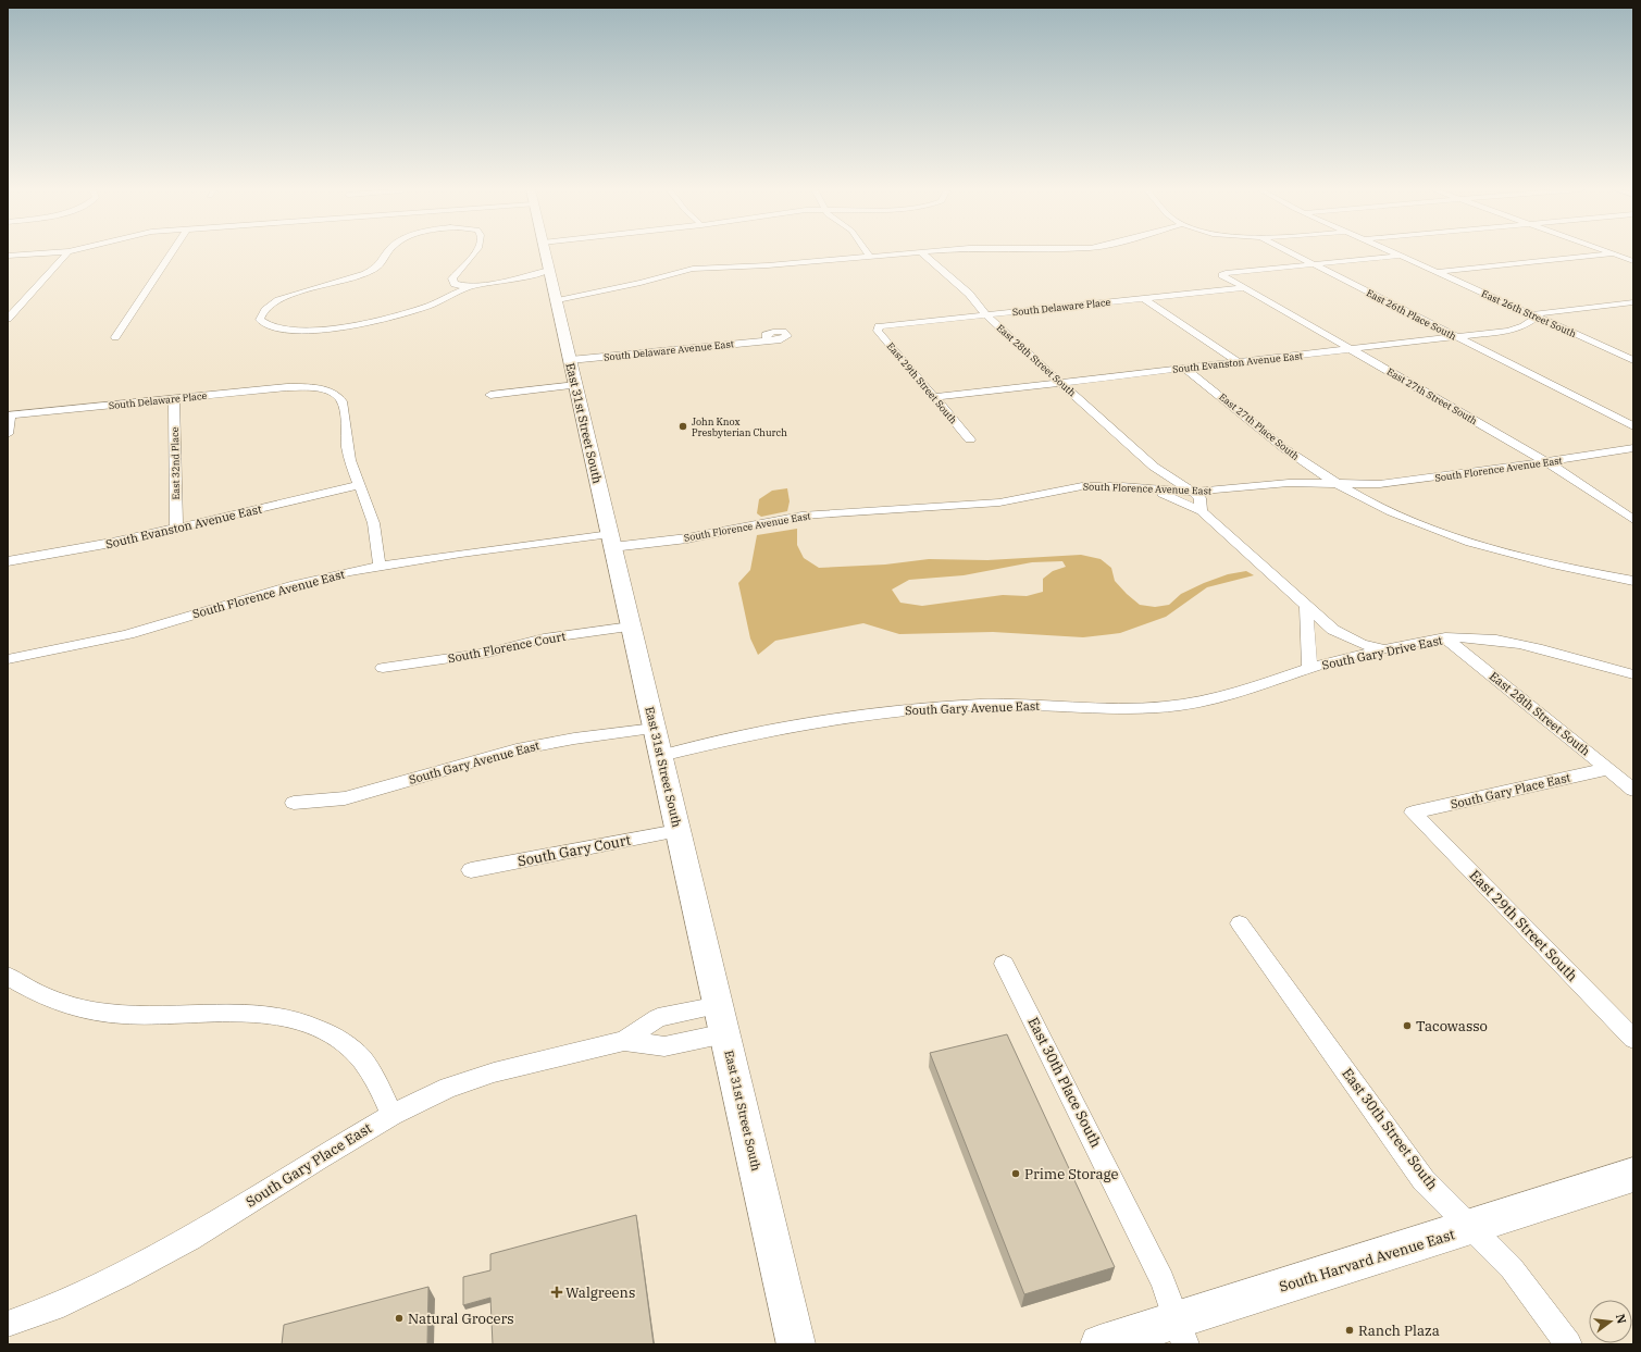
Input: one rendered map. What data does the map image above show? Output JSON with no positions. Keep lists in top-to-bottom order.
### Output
{
  "streets": {
    "main road": ["East 31st Street South", "South Harvard Avenue East"],
    "street": [
      "South Delaware Place",
      "East 26th Street South",
      "East 26th Place South",
      "South Delaware Avenue East",
      "East 28th Street South",
      "South Evanston Avenue East",
      "East 29th Street South",
      "East 27th Street South",
      "East 27th Place South",
      "East 32nd Place",
      "South Florence Avenue East",
      "South Florence Court",
      "South Gary Drive East",
      "South Gary Avenue East",
      "South Gary Place East",
      "South Gary Court",
      "East 30th Place South",
      "East 30th Street South"
    ]
  },
  "crossings": [
    ["South Delaware Place", "East 28th Street South"],
    ["South Delaware Place", "South Evanston Avenue East"],
    ["South Delaware Place", "East 29th Street South"],
    ["South Delaware Place", "East 27th Street South"],
    ["South Delaware Place", "East 32nd Place"],
    ["East 26th Street South", "South Evanston Avenue East"],
    ["East 26th Place South", "South Evanston Avenue East"],
    ["East 26th Place South", "East 27th Street South"],
    ["South Delaware Avenue East", "East 31st Street South"],
    ["East 28th Street South", "South Evanston Avenue East"],
    ["East 28th Street South", "South Florence Avenue East"],
    ["East 28th Street South", "South Gary Drive East"],
    ["East 28th Street South", "South Gary Place East"],
    ["South Evanston Avenue East", "East 29th Street South"],
    ["South Evanston Avenue East", "East 27th Street South"],
    ["South Evanston Avenue East", "East 27th Place South"],
    ["South Evanston Avenue East", "East 32nd Place"],
    ["East 29th Street South", "South Gary Place East"],
    ["East 27th Street South", "South Florence Avenue East"],
    ["East 31st Street South", "South Florence Avenue East"],
    ["East 31st Street South", "South Florence Court"],
    ["East 31st Street South", "South Gary Avenue East"],
    ["East 31st Street South", "South Gary Place East"],
    ["East 31st Street South", "South Gary Court"],
    ["East 27th Place South", "South Florence Avenue East"],
    ["South Gary Drive East", "South Gary Avenue East"],
    ["East 30th Place South", "South Harvard Avenue East"],
    ["East 30th Street South", "South Harvard Avenue East"]
  ],
  "places": {
    "other": [
      "John Knox Presbyterian Church",
      "Tacowasso",
      "Prime Storage",
      "Natural Grocers",
      "Ranch Plaza"
    ],
    "health": ["Walgreens"]
  },
  "north": "right"
}
